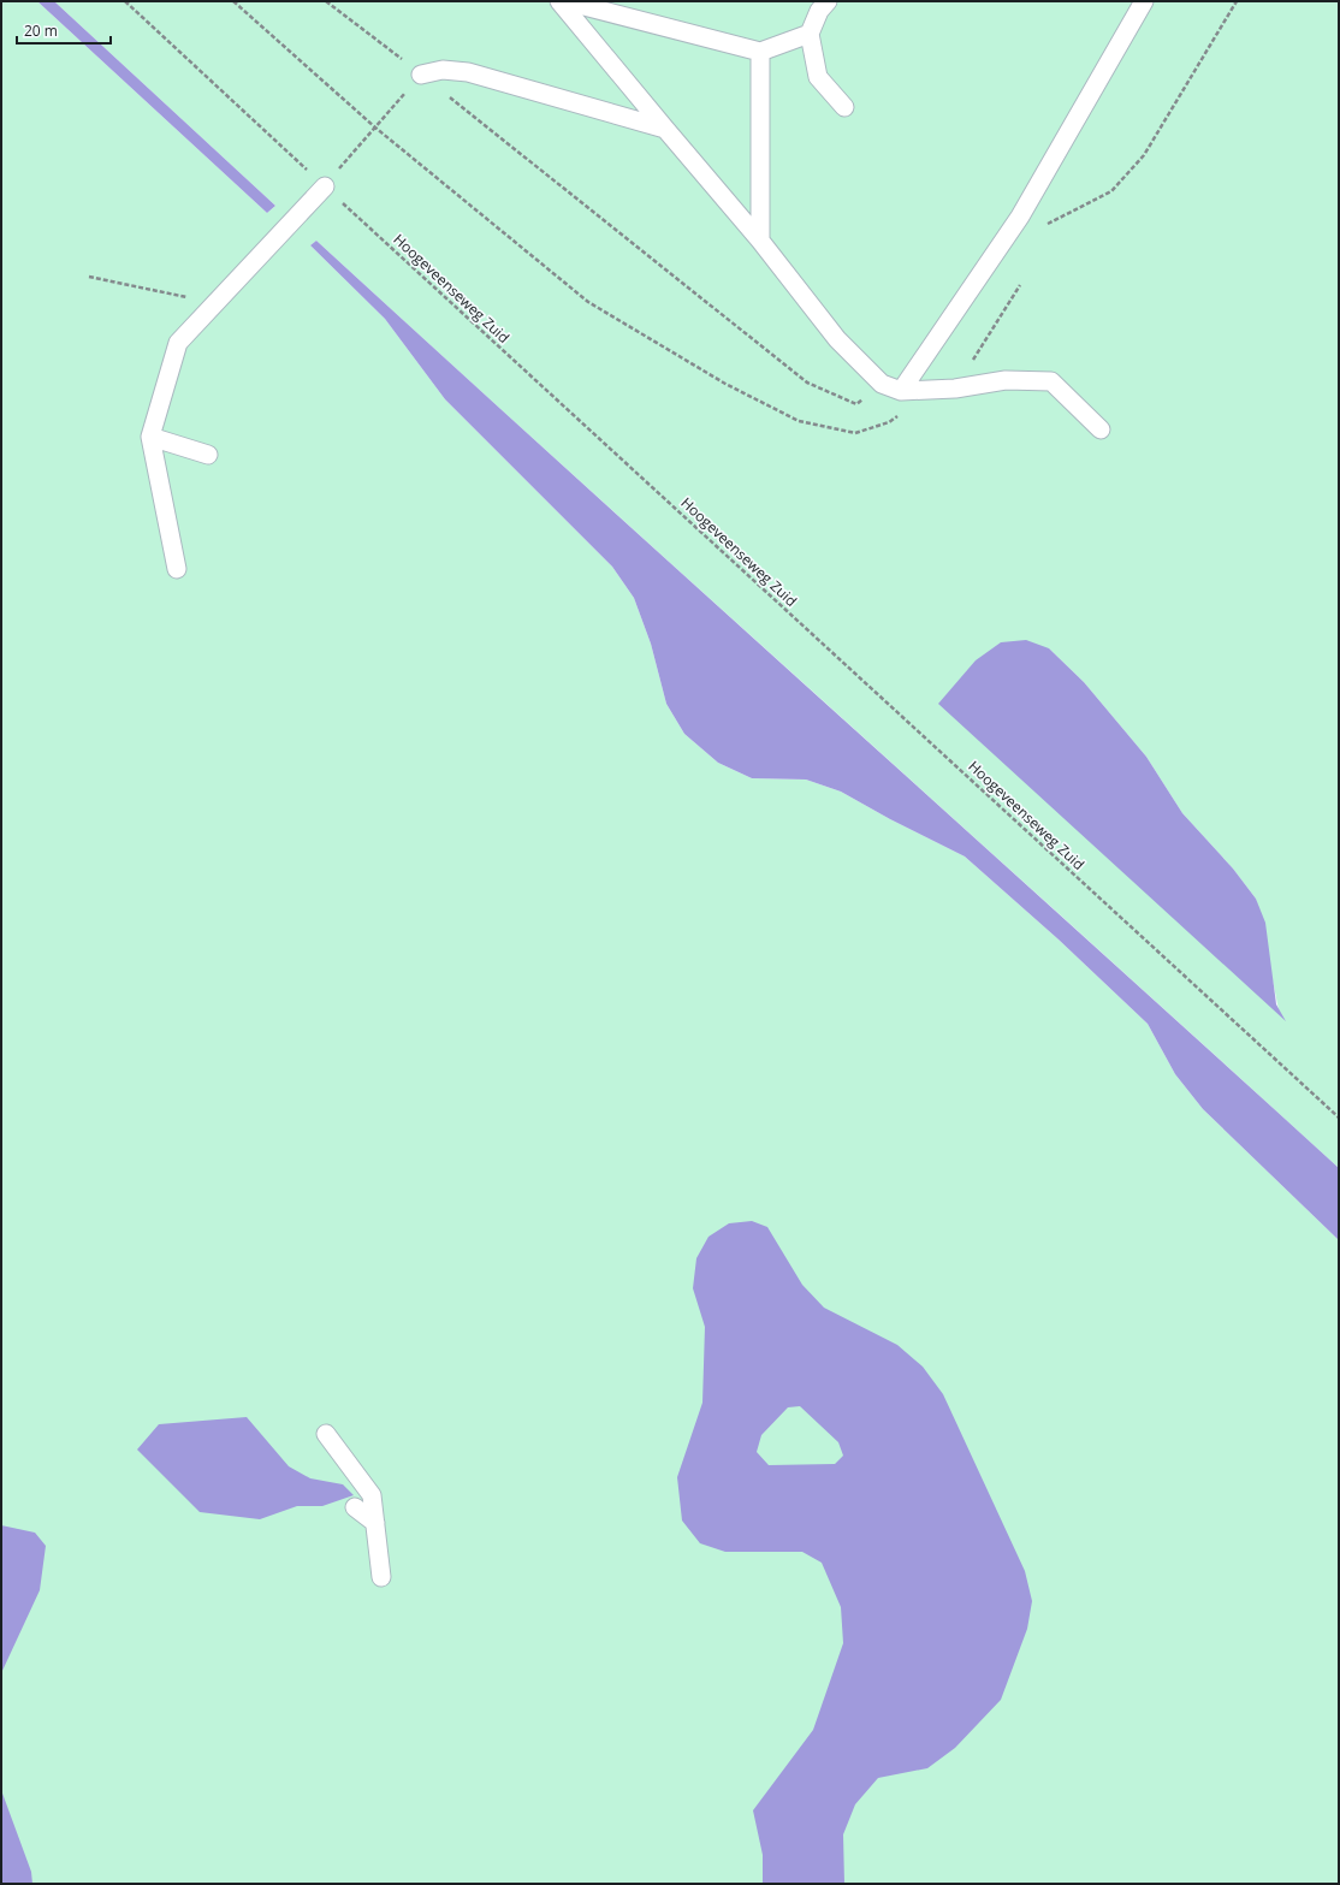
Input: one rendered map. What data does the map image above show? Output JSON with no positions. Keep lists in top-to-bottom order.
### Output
{
  "streets": {
    "path": ["Hoogeveenseweg Zuid"]
  },
  "scale_bar": "20 m"
}
